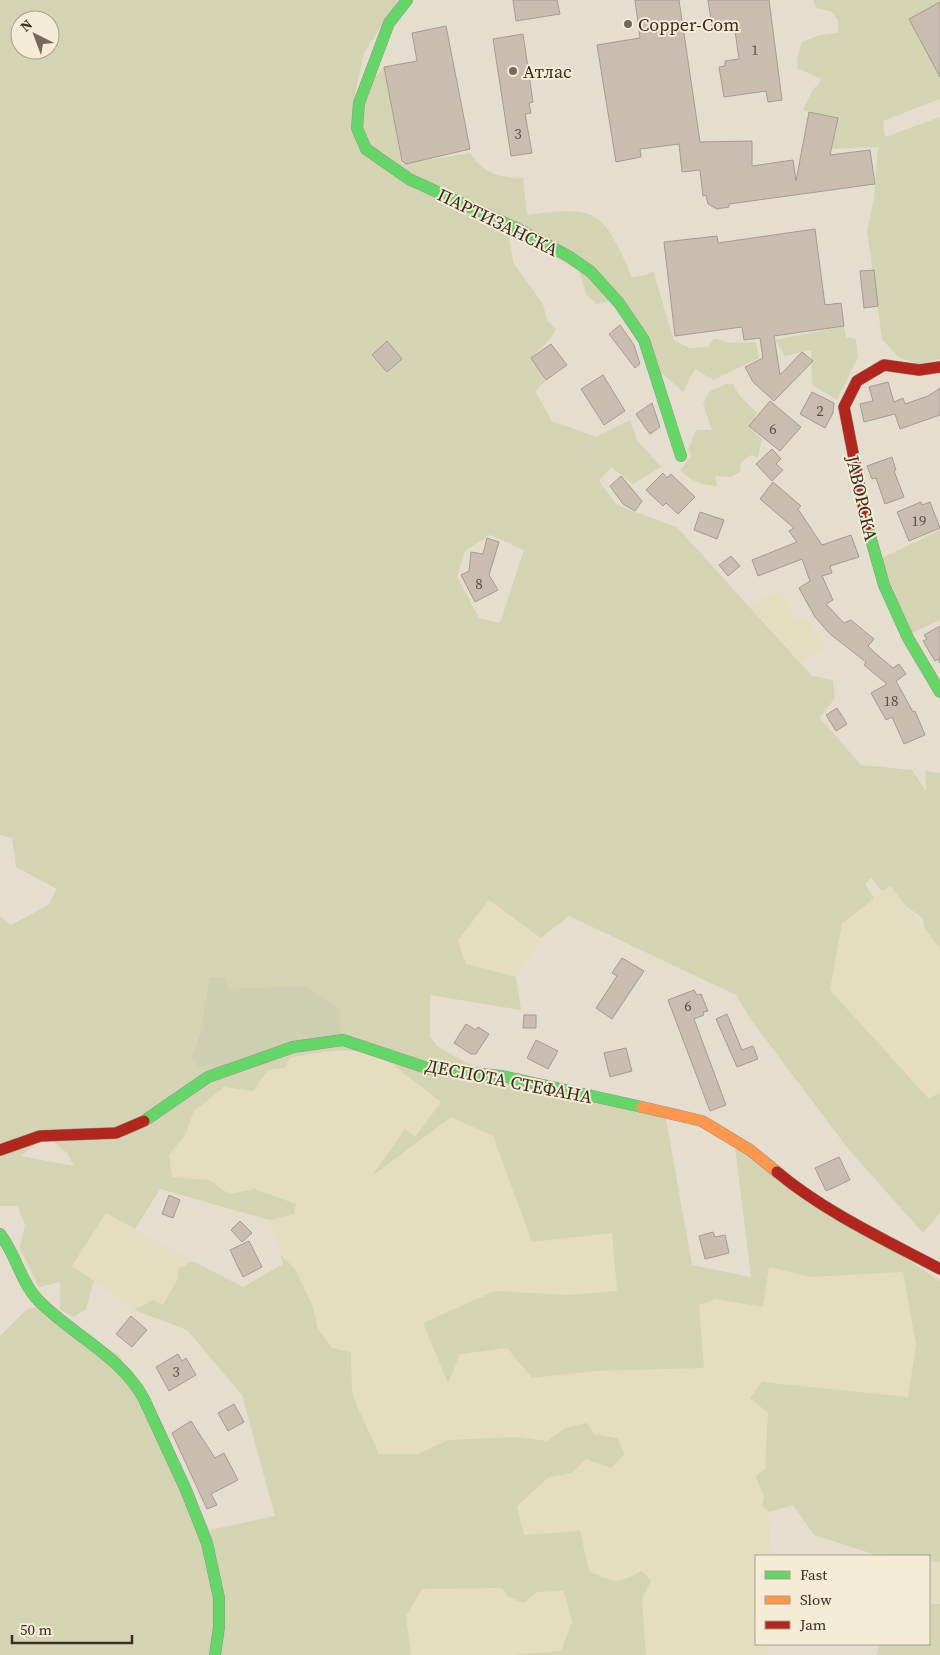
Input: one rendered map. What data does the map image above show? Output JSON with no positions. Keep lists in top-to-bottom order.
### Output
{
  "streets": {
    "street": ["ПАРТИЗАНСКА", "ЈАВОРСКА", "ДЕСПОТА СТЕФАНА"]
  },
  "places": ["Copper-Com", "Атлас"],
  "house_numbers": [
    "1",
    "3",
    "2",
    "6",
    "19",
    "8",
    "18",
    "6",
    "3"
  ],
  "legend": ["Fast", "Slow", "Jam"],
  "scale_bar": "50 m",
  "north": "top left"
}
